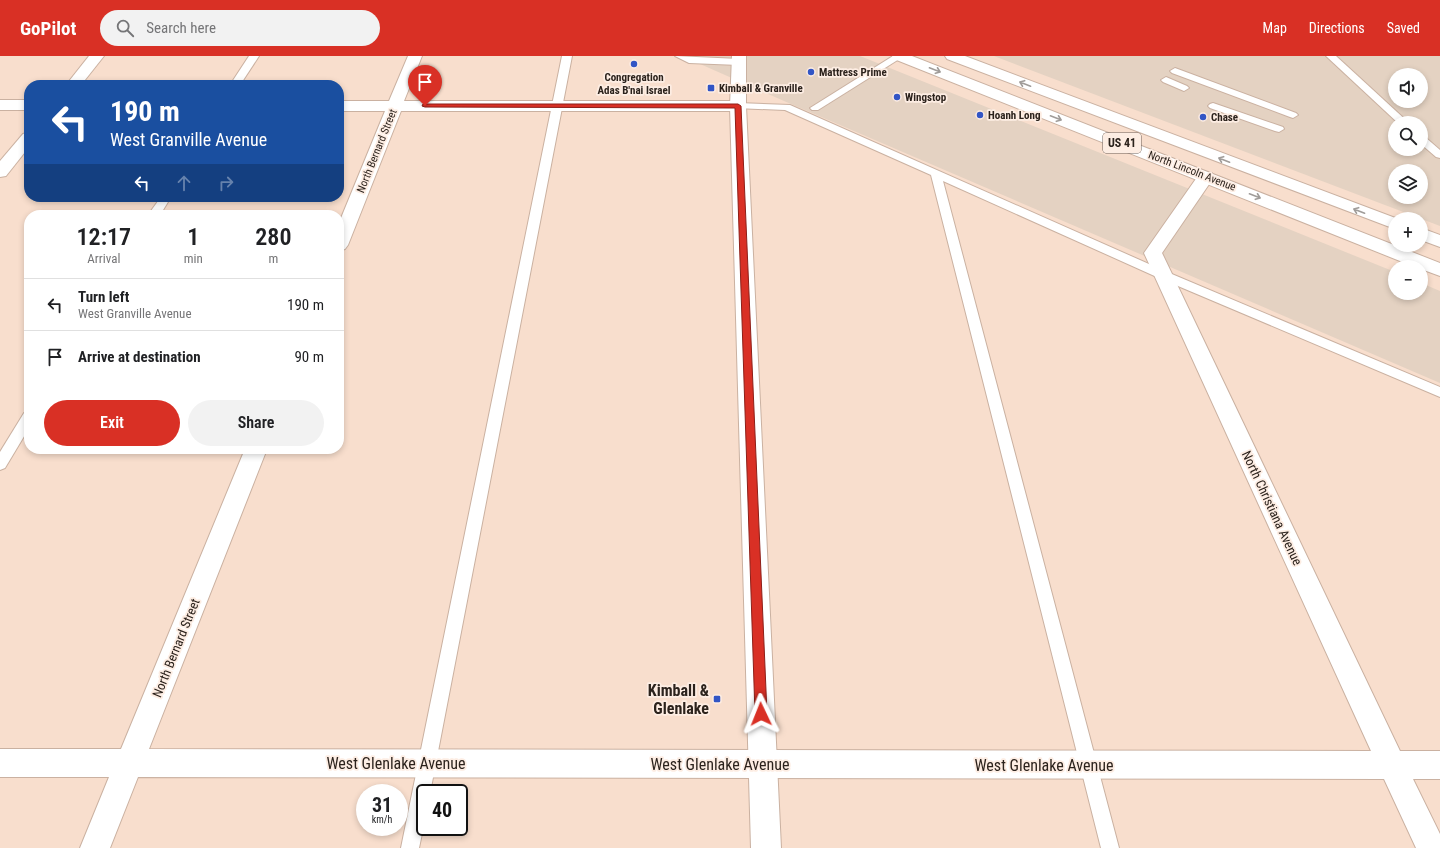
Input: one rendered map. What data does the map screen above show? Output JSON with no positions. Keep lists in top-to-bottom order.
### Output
{
  "streets": {
    "street": [
      "US 41",
      "North Bernard Street",
      "North Lincoln Avenue",
      "North Christiana Avenue",
      "West Glenlake Avenue"
    ]
  },
  "crossings": [
    ["North Bernard Street", "West Glenlake Avenue"],
    ["North Lincoln Avenue", "North Christiana Avenue"],
    ["North Christiana Avenue", "West Glenlake Avenue"]
  ],
  "places": {
    "other": [
      "Congregation Adas B'nai Israel",
      "Mattress Prime",
      "Wingstop",
      "Hoanh Long",
      "Chase"
    ],
    "transit": ["Kimball & Granville", "Kimball & Glenlake"]
  },
  "page": {
    "header": "GoPilot",
    "search": "Search here",
    "nav": ["Map", "Directions", "Saved"],
    "map_buttons": ["+", "−"],
    "turn": ["190 m", "West Granville Avenue"],
    "eta": [
      "12:17",
      "Arrival",
      "1",
      "min",
      "280",
      "m"
    ],
    "list": [
      {
        "name": "Turn left",
        "note": "West Granville Avenue",
        "value": "190 m"
      },
      {
        "name": "Arrive at destination",
        "value": "90 m"
      }
    ],
    "buttons": ["Exit", "Share"],
    "speed": "31 km/h",
    "limit": "40"
  }
}
